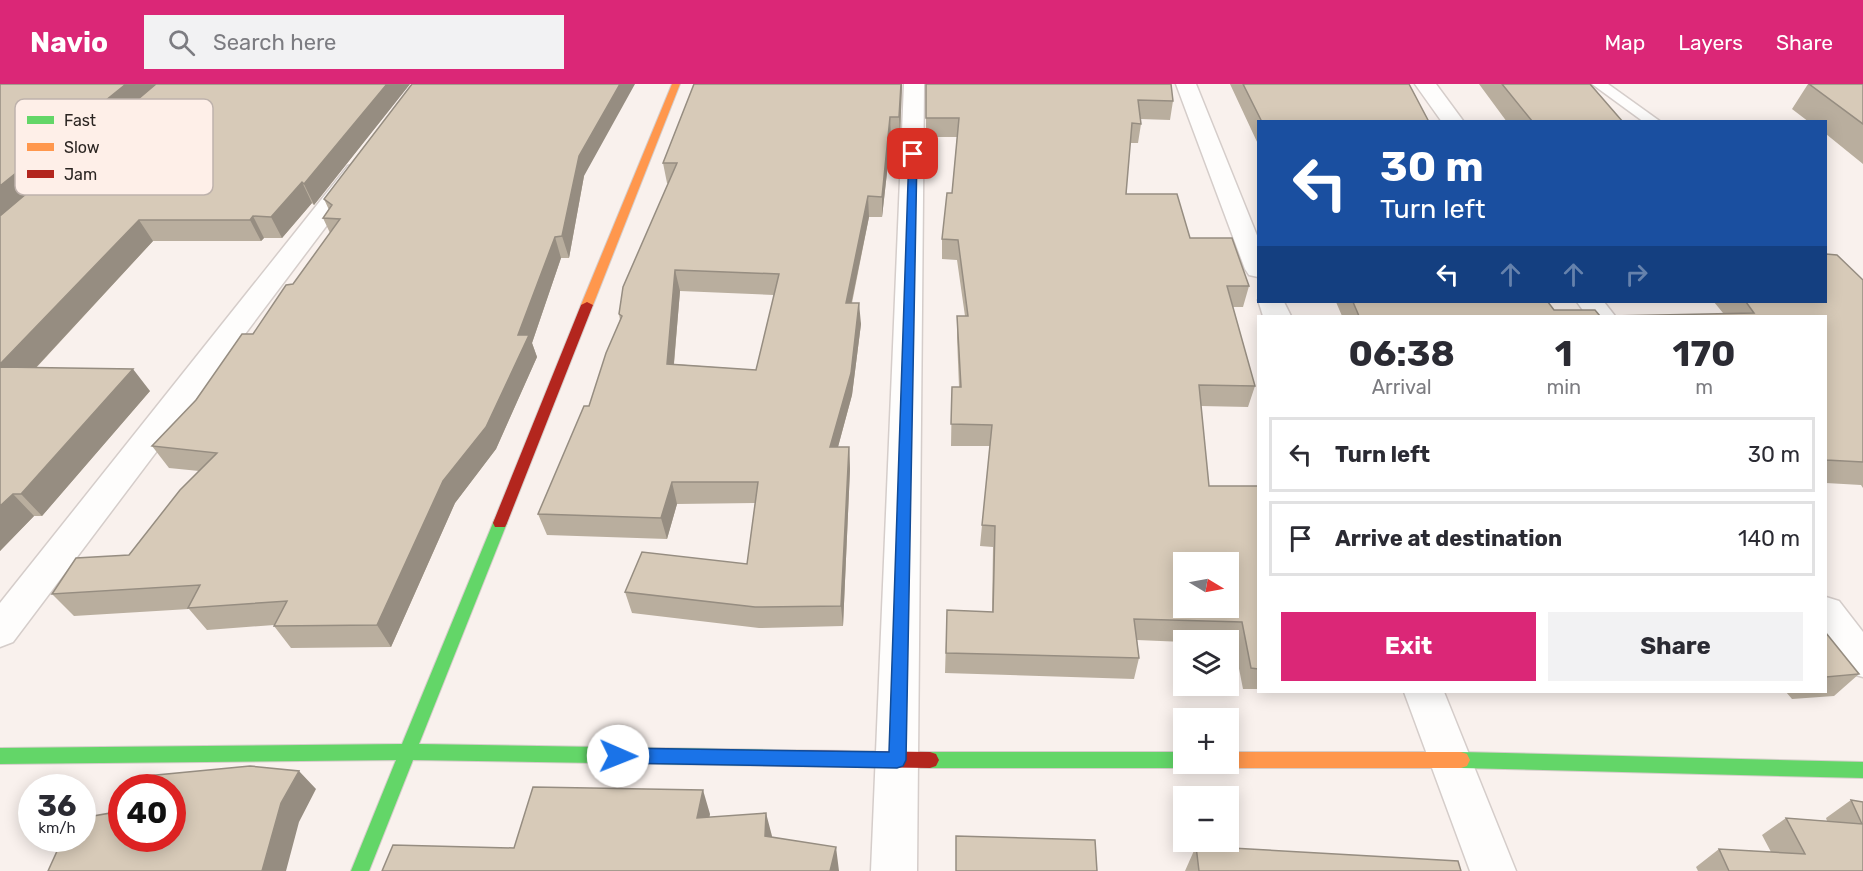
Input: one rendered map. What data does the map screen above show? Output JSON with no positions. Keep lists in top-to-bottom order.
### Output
{
  "legend": ["Fast", "Slow", "Jam"],
  "north": "right",
  "page": {
    "header": "Navio",
    "search": "Search here",
    "nav": ["Map", "Layers", "Share"],
    "turn": ["30 m", "Turn left"],
    "eta": [
      "06:38",
      "Arrival",
      "1",
      "min",
      "170",
      "m"
    ],
    "list": [
      {
        "name": "Turn left",
        "value": "30 m"
      },
      {
        "name": "Arrive at destination",
        "value": "140 m"
      }
    ],
    "map_buttons": ["+", "−"],
    "buttons": ["Exit", "Share"],
    "speed": "36 km/h",
    "limit": "40"
  }
}
